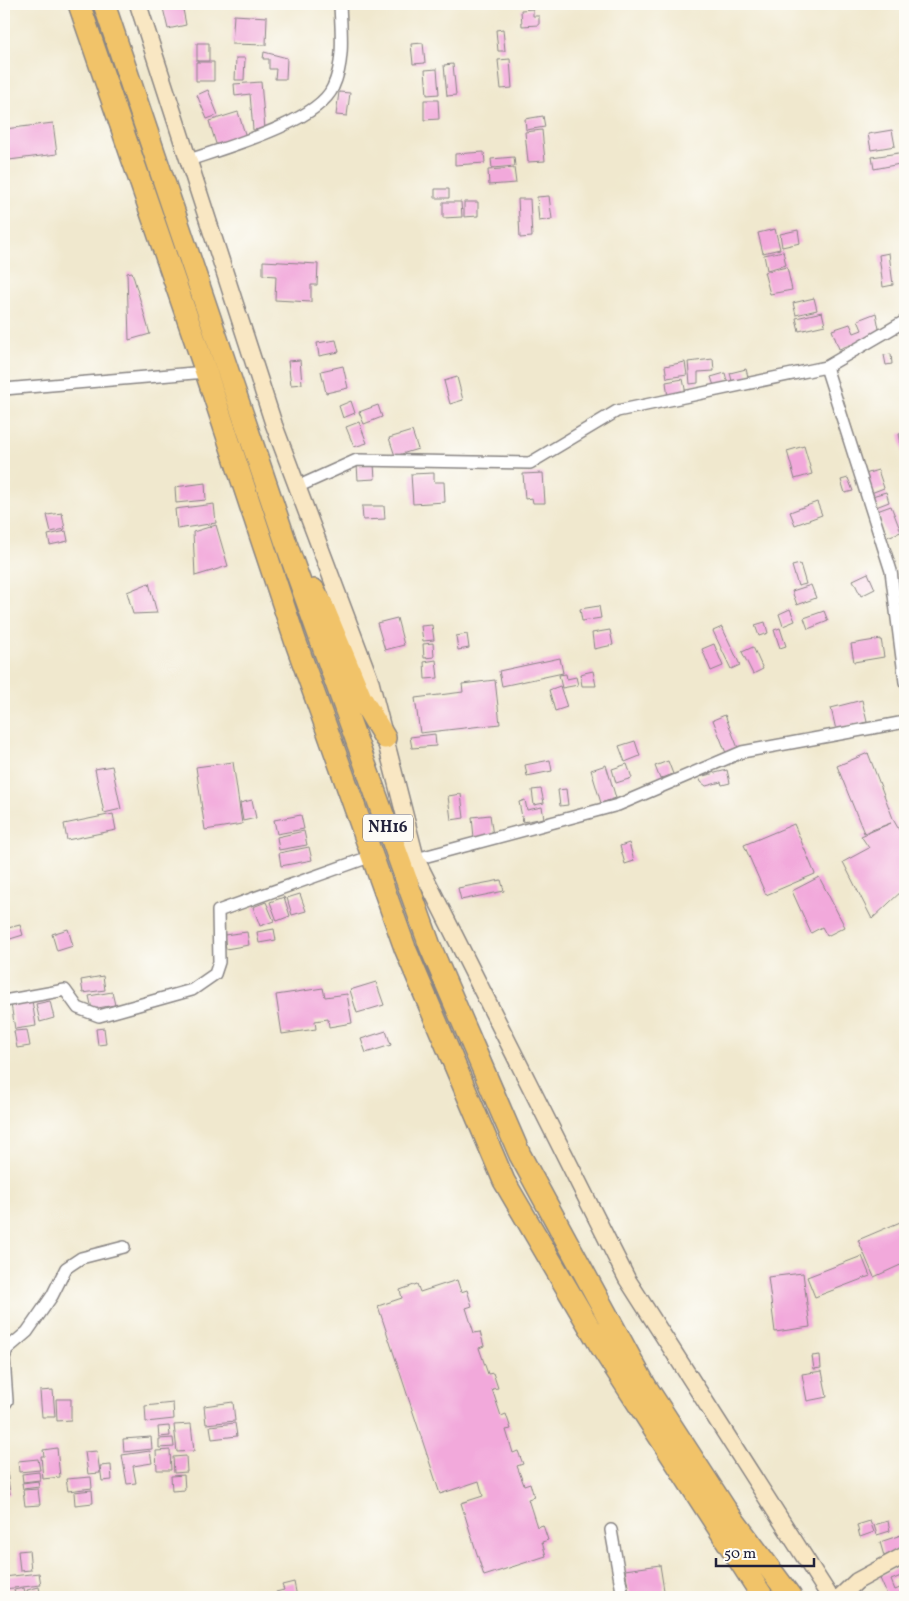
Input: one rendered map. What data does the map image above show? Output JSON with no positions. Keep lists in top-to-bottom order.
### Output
{
  "streets": {
    "highway": ["NH16"]
  },
  "scale_bar": "50 m"
}
